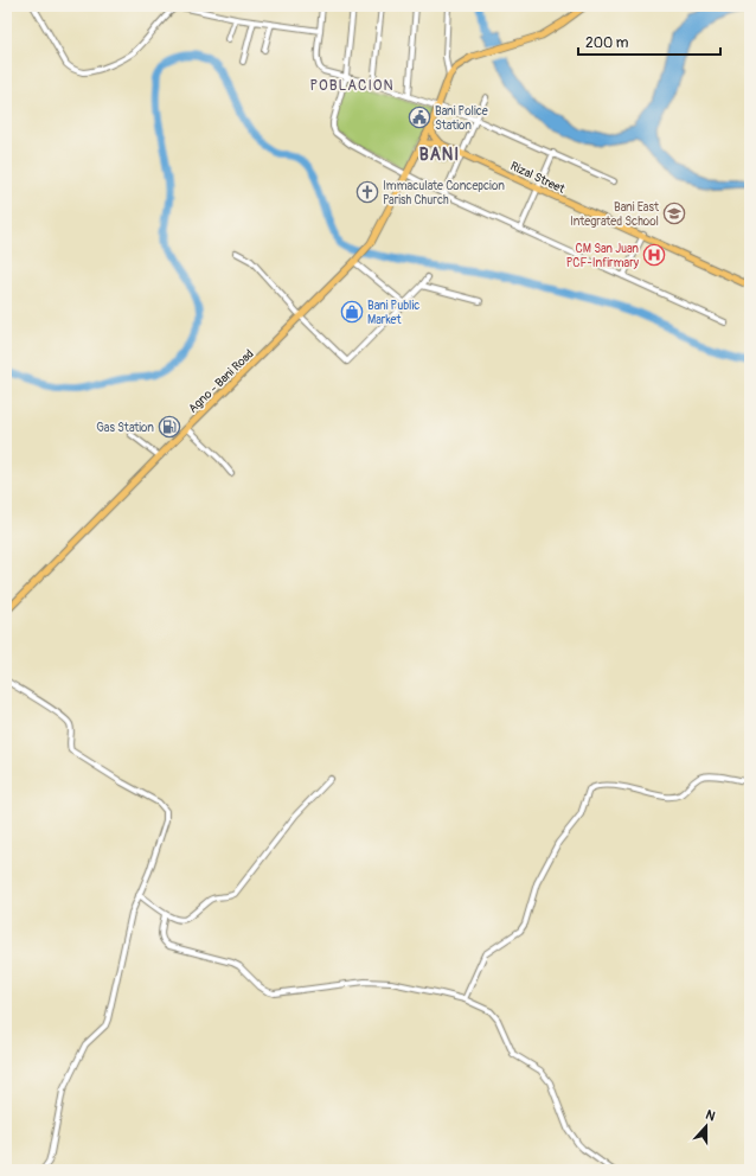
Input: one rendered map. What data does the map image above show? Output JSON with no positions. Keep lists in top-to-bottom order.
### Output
{
  "streets": {
    "main road": ["Rizal Street", "Agno - Bani Road"]
  },
  "districts": ["POBLACION", "BANI"],
  "places": {
    "public building": ["Bani Police Station"],
    "church": ["Immaculate Concepcion Parish Church"],
    "school or university": ["Bani East Integrated School"],
    "hospital": ["CM San Juan PCF-Infirmary"],
    "shop": ["Bani Public Market"],
    "fuel station": ["Gas Station"]
  },
  "scale_bar": "200 m",
  "north": "top"
}
